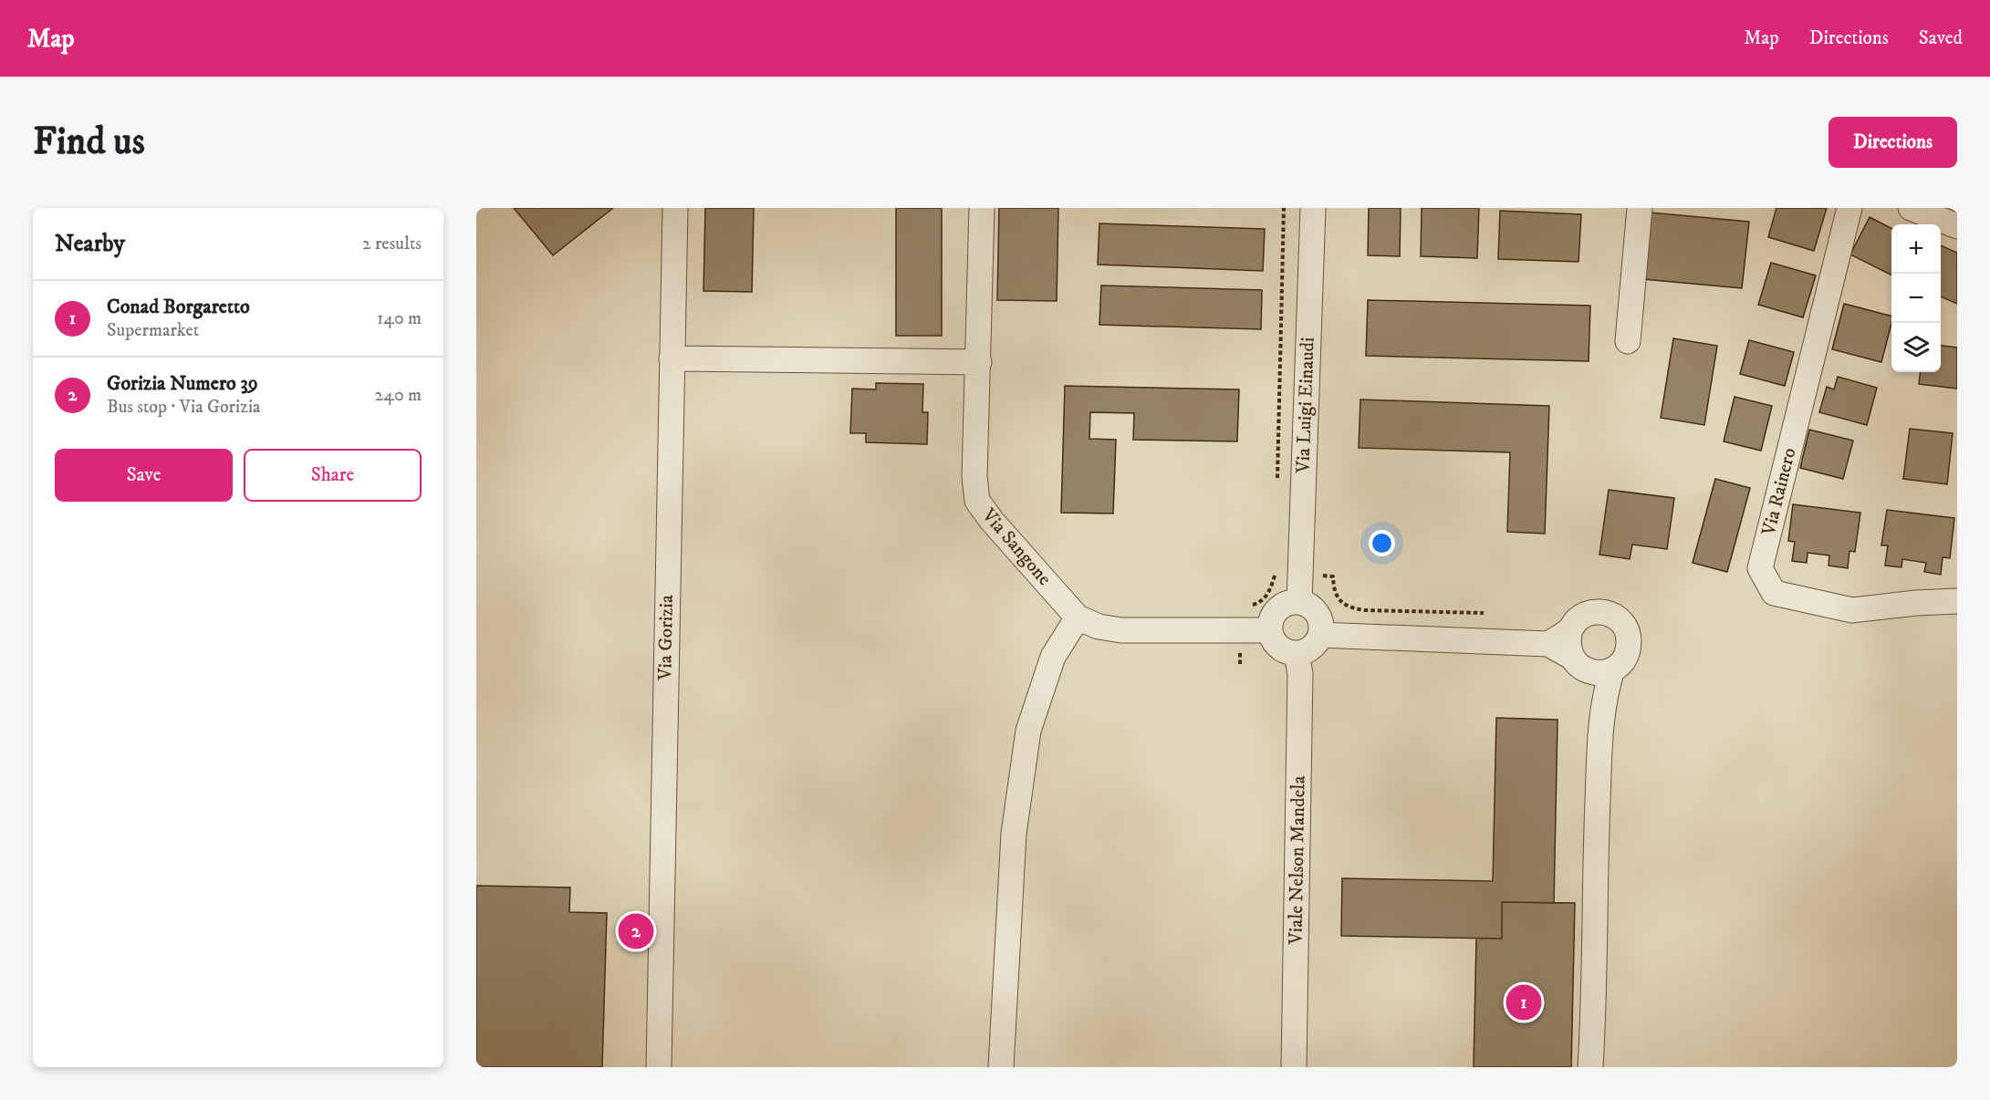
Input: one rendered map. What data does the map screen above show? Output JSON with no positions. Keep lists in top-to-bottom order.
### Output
{
  "streets": {
    "street": [
      "Via Luigi Einaudi",
      "Via Rainero",
      "Via Sangone",
      "Via Gorizia",
      "Viale Nelson Mandela"
    ]
  },
  "crossings": [
    ["Via Luigi Einaudi", "Via Sangone"],
    ["Via Luigi Einaudi", "Viale Nelson Mandela"],
    ["Via Sangone", "Viale Nelson Mandela"]
  ],
  "page": {
    "header": "Map",
    "nav": ["Map", "Directions", "Saved"],
    "buttons": [
      "Directions",
      ["Save", "Share"]
    ],
    "title": "Find us",
    "heading": ["Nearby", "2 results"],
    "map_buttons": ["+", "−"],
    "list": [
      {
        "mark": "1",
        "name": "Conad Borgaretto",
        "note": "Supermarket",
        "value": "140 m"
      },
      {
        "mark": "2",
        "name": "Gorizia Numero 39",
        "note": "Bus stop · Via Gorizia",
        "value": "240 m"
      }
    ],
    "pins": ["2", "1"]
  }
}
